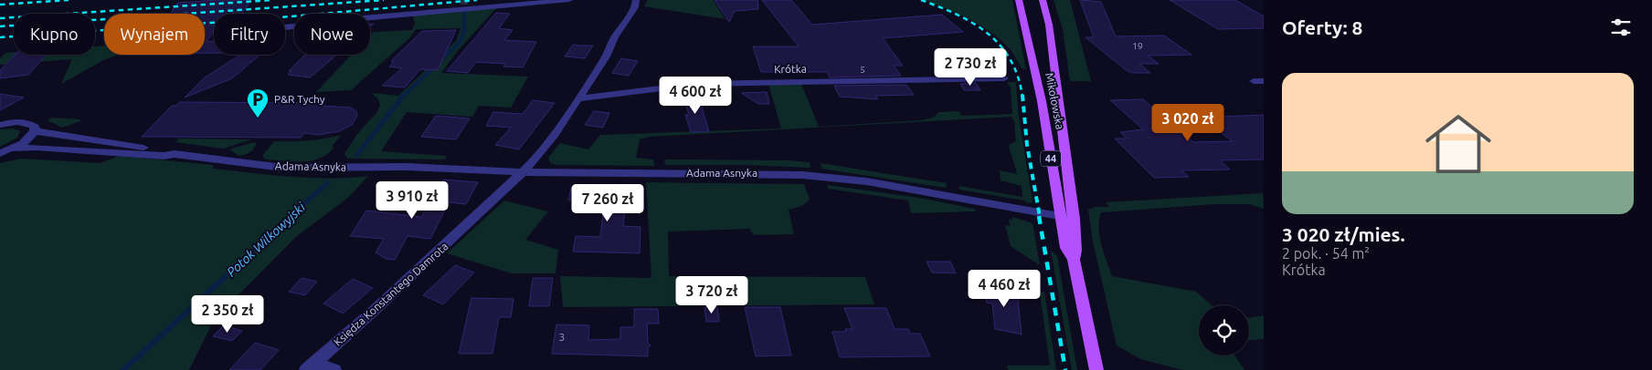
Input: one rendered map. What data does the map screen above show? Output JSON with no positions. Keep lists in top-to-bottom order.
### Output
{
  "streets": {
    "main road": ["Mikołowska", "44"],
    "street": ["Krótka", "Adama Asnyka", "Księdza Konstantego Damrota"]
  },
  "crossings": [
    ["Krótka", "Księdza Konstantego Damrota"],
    ["Mikołowska", "Adama Asnyka"],
    ["Adama Asnyka", "Księdza Konstantego Damrota"]
  ],
  "water": ["Potok Wilkowyjski"],
  "places": {
    "parking": ["P&R Tychy"]
  },
  "house_numbers": ["19", "5", "3"],
  "page": {
    "heading": "Oferty: 8",
    "chip": [
      "Kupno",
      "Wynajem",
      "Filtry",
      "Nowe"
    ],
    "price": [
      "2 730 zł",
      "4 600 zł",
      "3 020 zł",
      "3 910 zł",
      "7 260 zł",
      "4 460 zł",
      "3 720 zł",
      "2 350 zł"
    ],
    "list": [
      {
        "name": "3 020 zł/mies.",
        "note": "2 pok. · 54 m² · Krótka"
      }
    ]
  }
}
